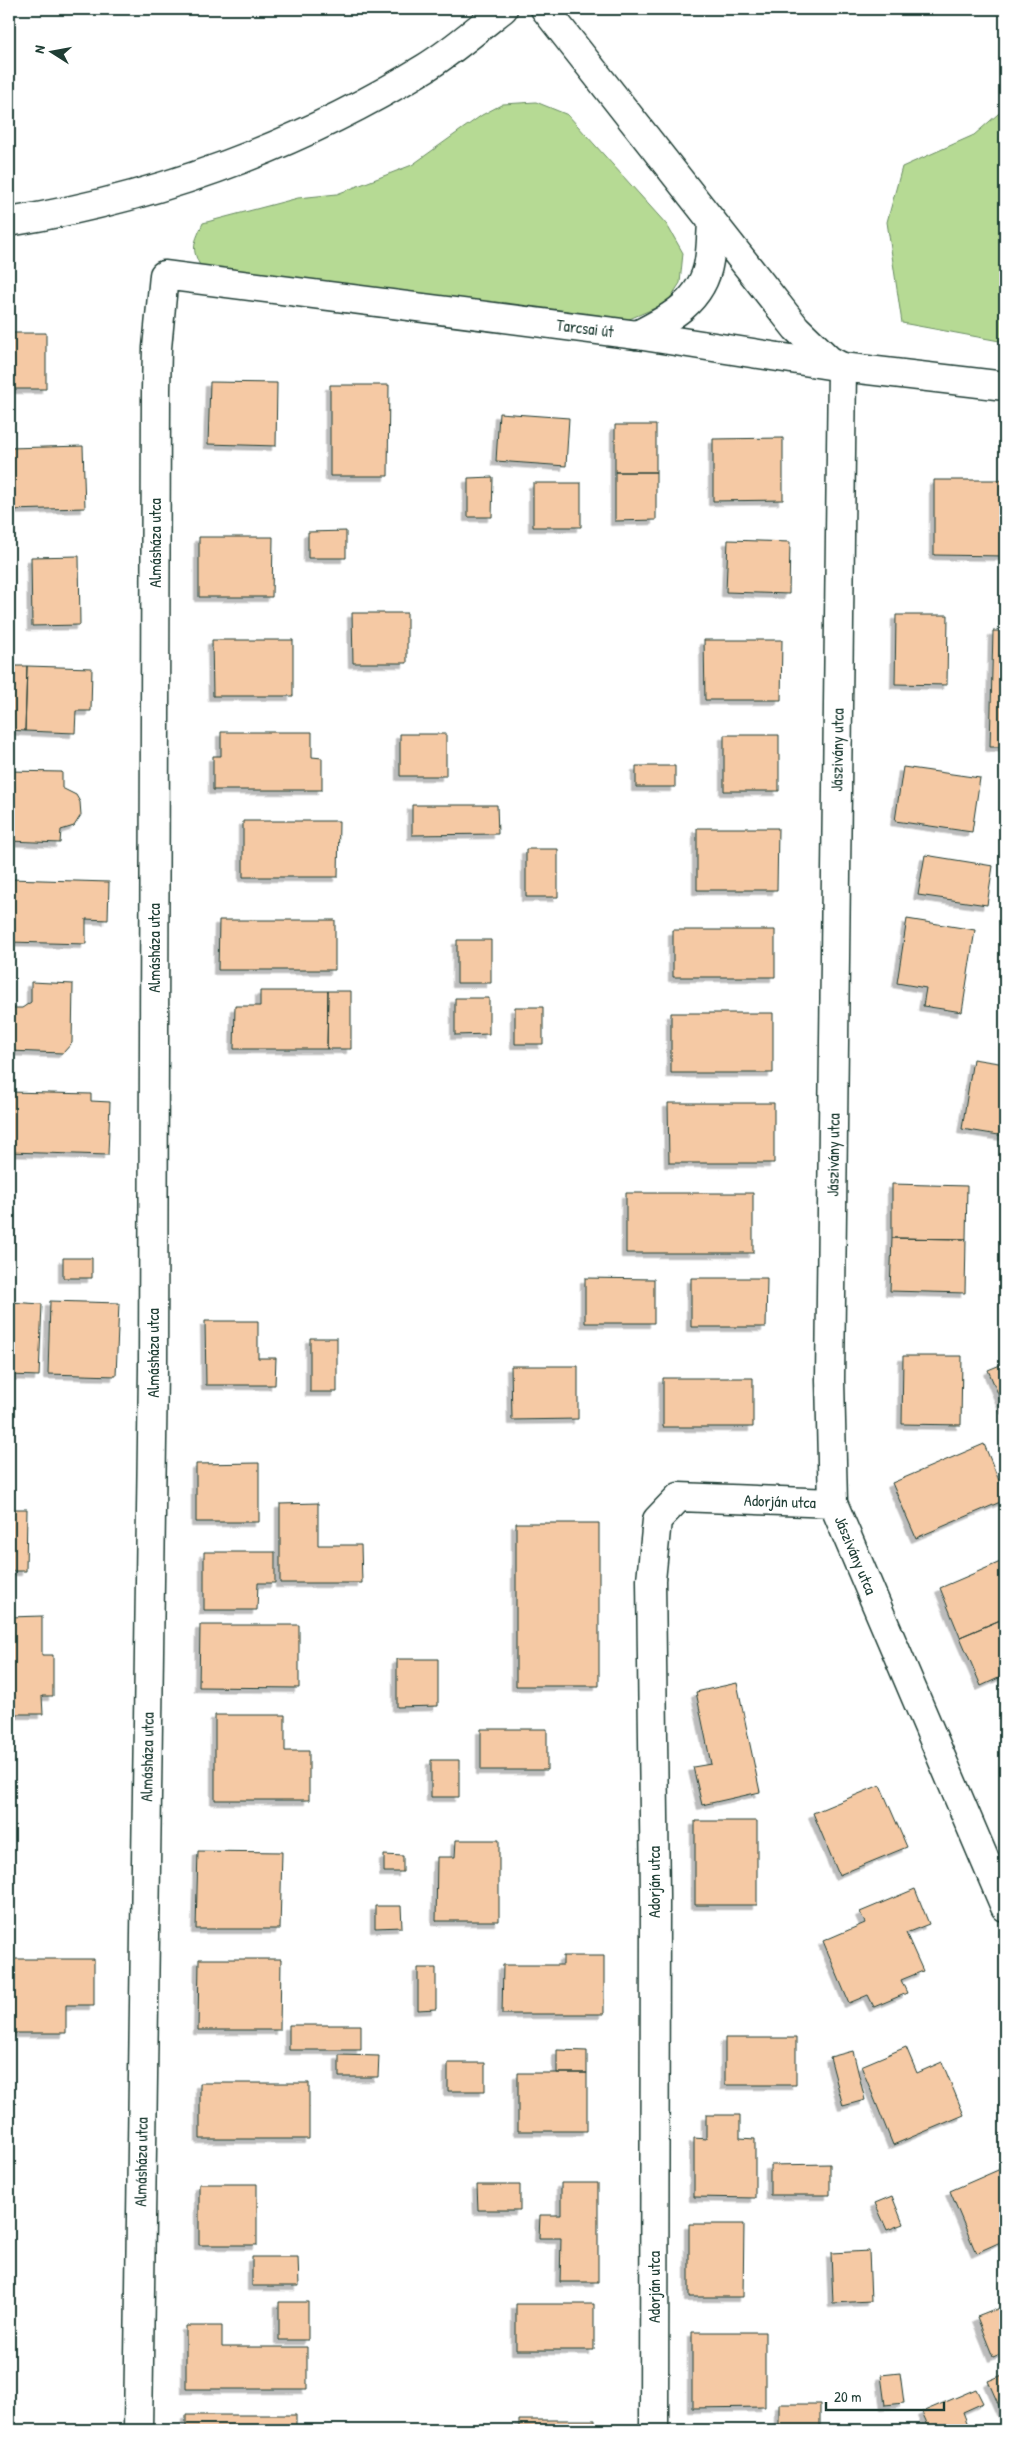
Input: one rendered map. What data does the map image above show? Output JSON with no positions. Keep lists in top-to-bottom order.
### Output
{
  "streets": {
    "street": [
      "Tarcsai út",
      "Almásháza utca",
      "Jászivány utca",
      "Adorján utca"
    ]
  },
  "crossings": [
    ["Tarcsai út", "Almásháza utca"],
    ["Tarcsai út", "Jászivány utca"],
    ["Jászivány utca", "Adorján utca"]
  ],
  "scale_bar": "20 m",
  "north": "left"
}
